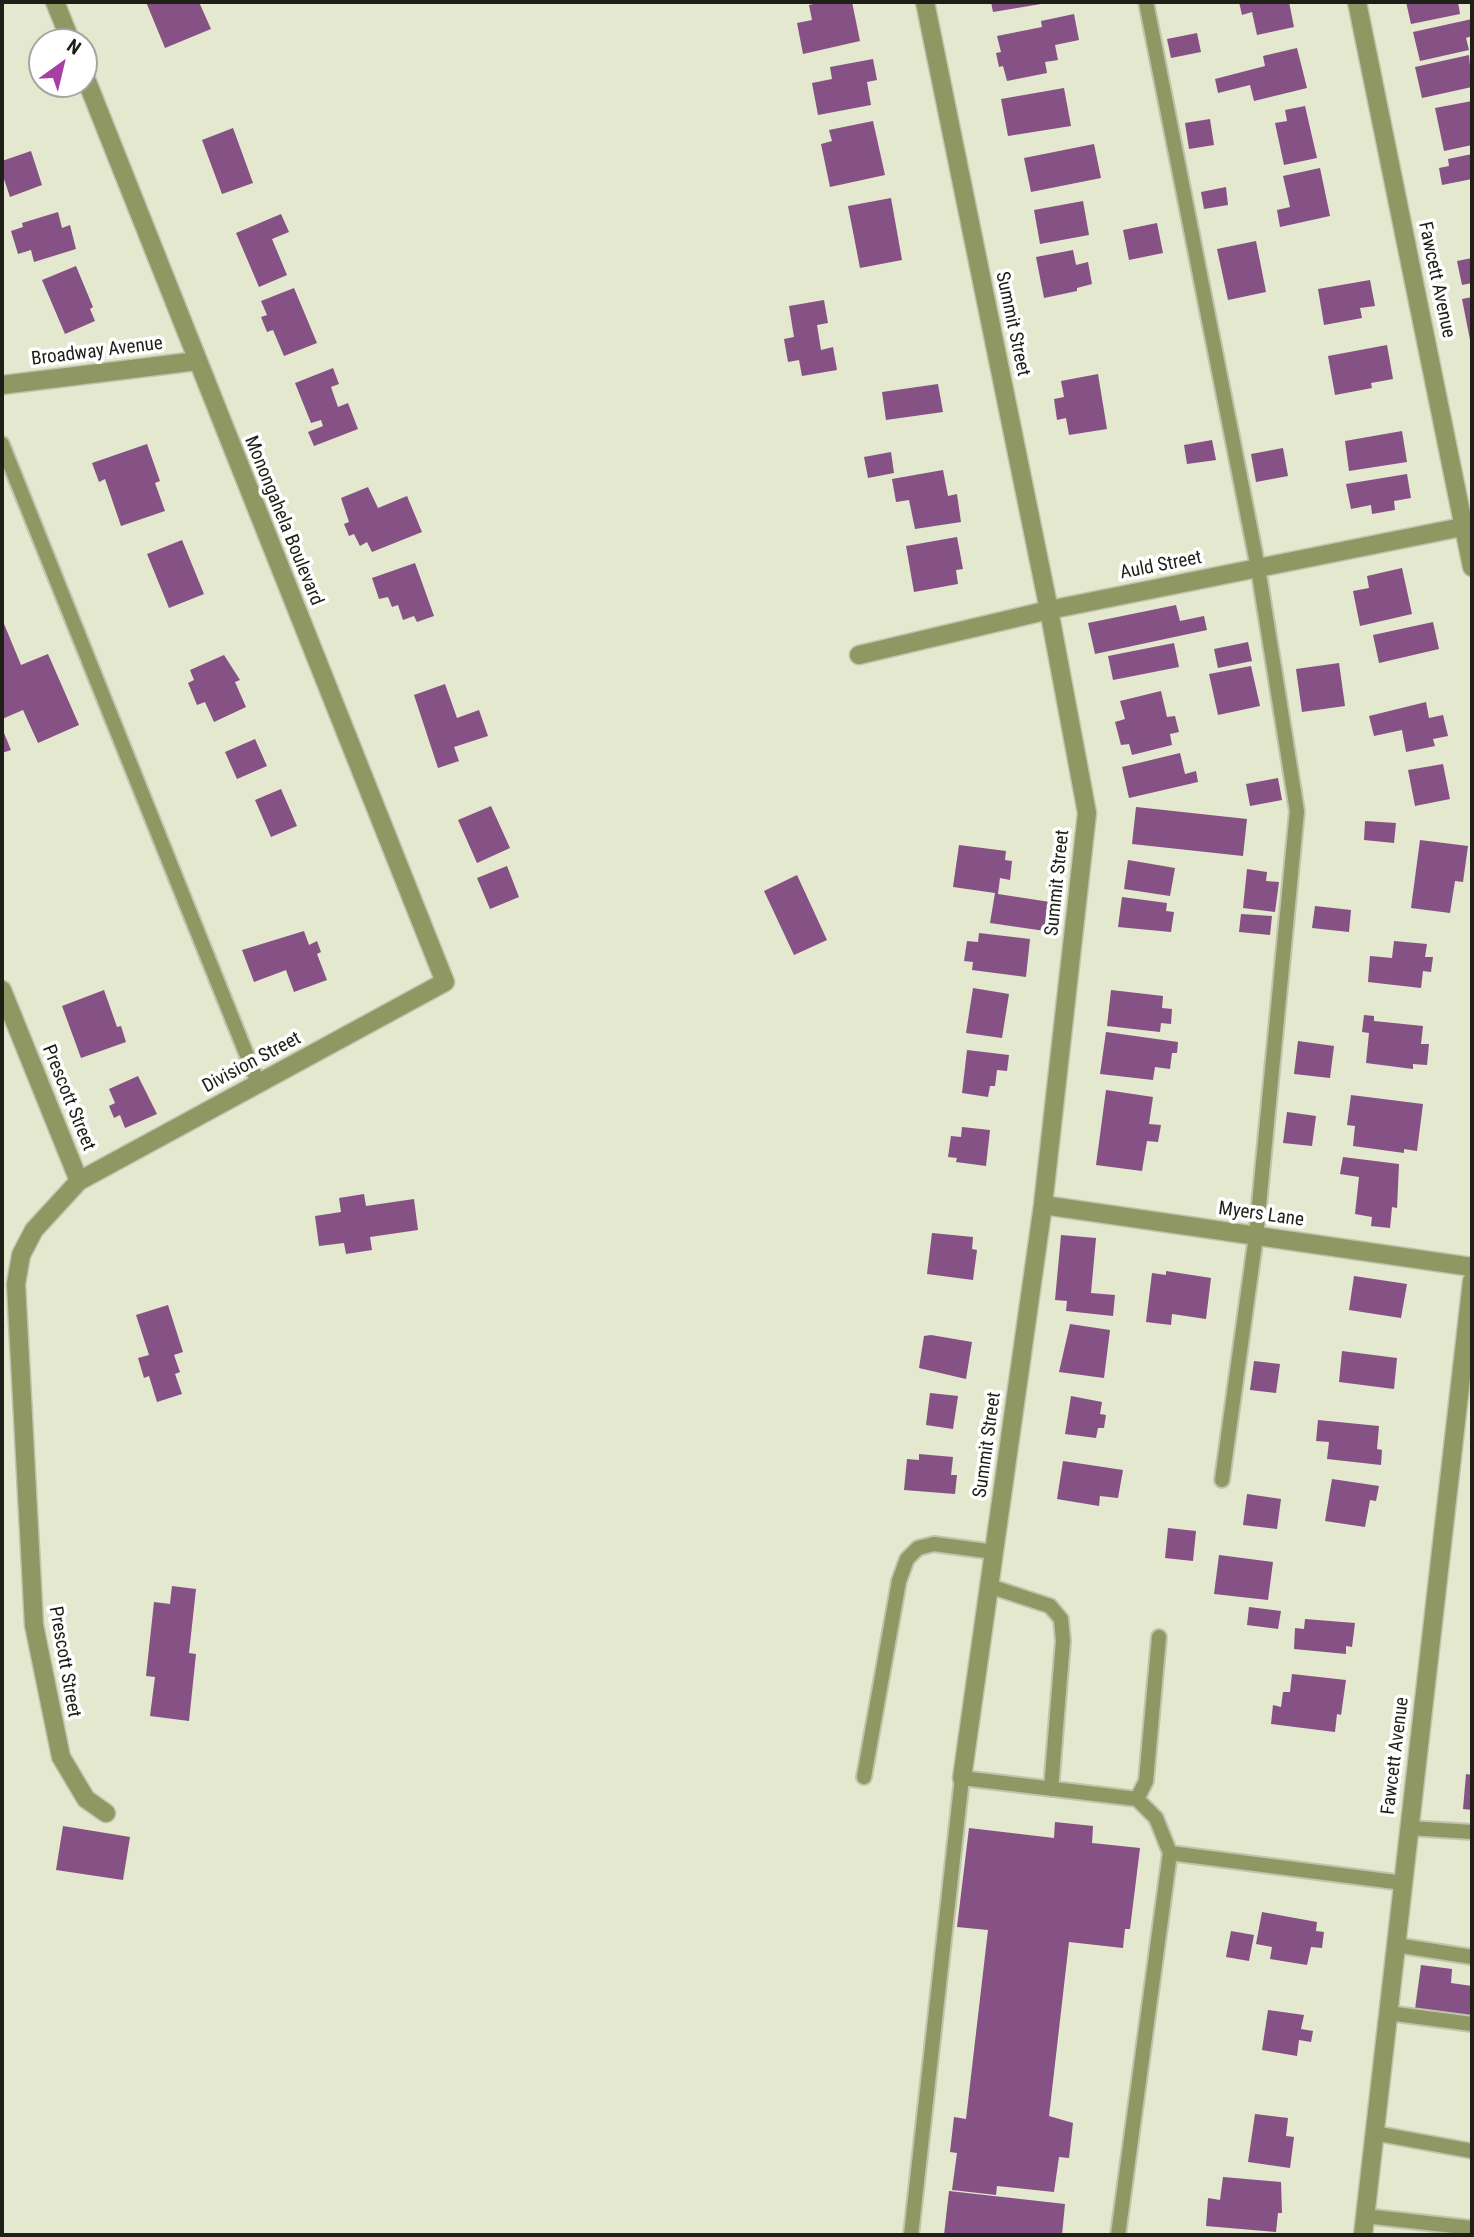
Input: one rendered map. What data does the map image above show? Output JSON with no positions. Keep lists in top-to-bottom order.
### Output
{
  "streets": {
    "street": [
      "Fawcett Avenue",
      "Summit Street",
      "Broadway Avenue",
      "Monongahela Boulevard",
      "Auld Street",
      "Division Street",
      "Prescott Street",
      "Myers Lane"
    ]
  },
  "crossings": [
    ["Fawcett Avenue", "Auld Street"],
    ["Summit Street", "Auld Street"],
    ["Summit Street", "Myers Lane"],
    ["Broadway Avenue", "Monongahela Boulevard"],
    ["Monongahela Boulevard", "Division Street"],
    ["Division Street", "Prescott Street"]
  ],
  "north": "top right"
}
